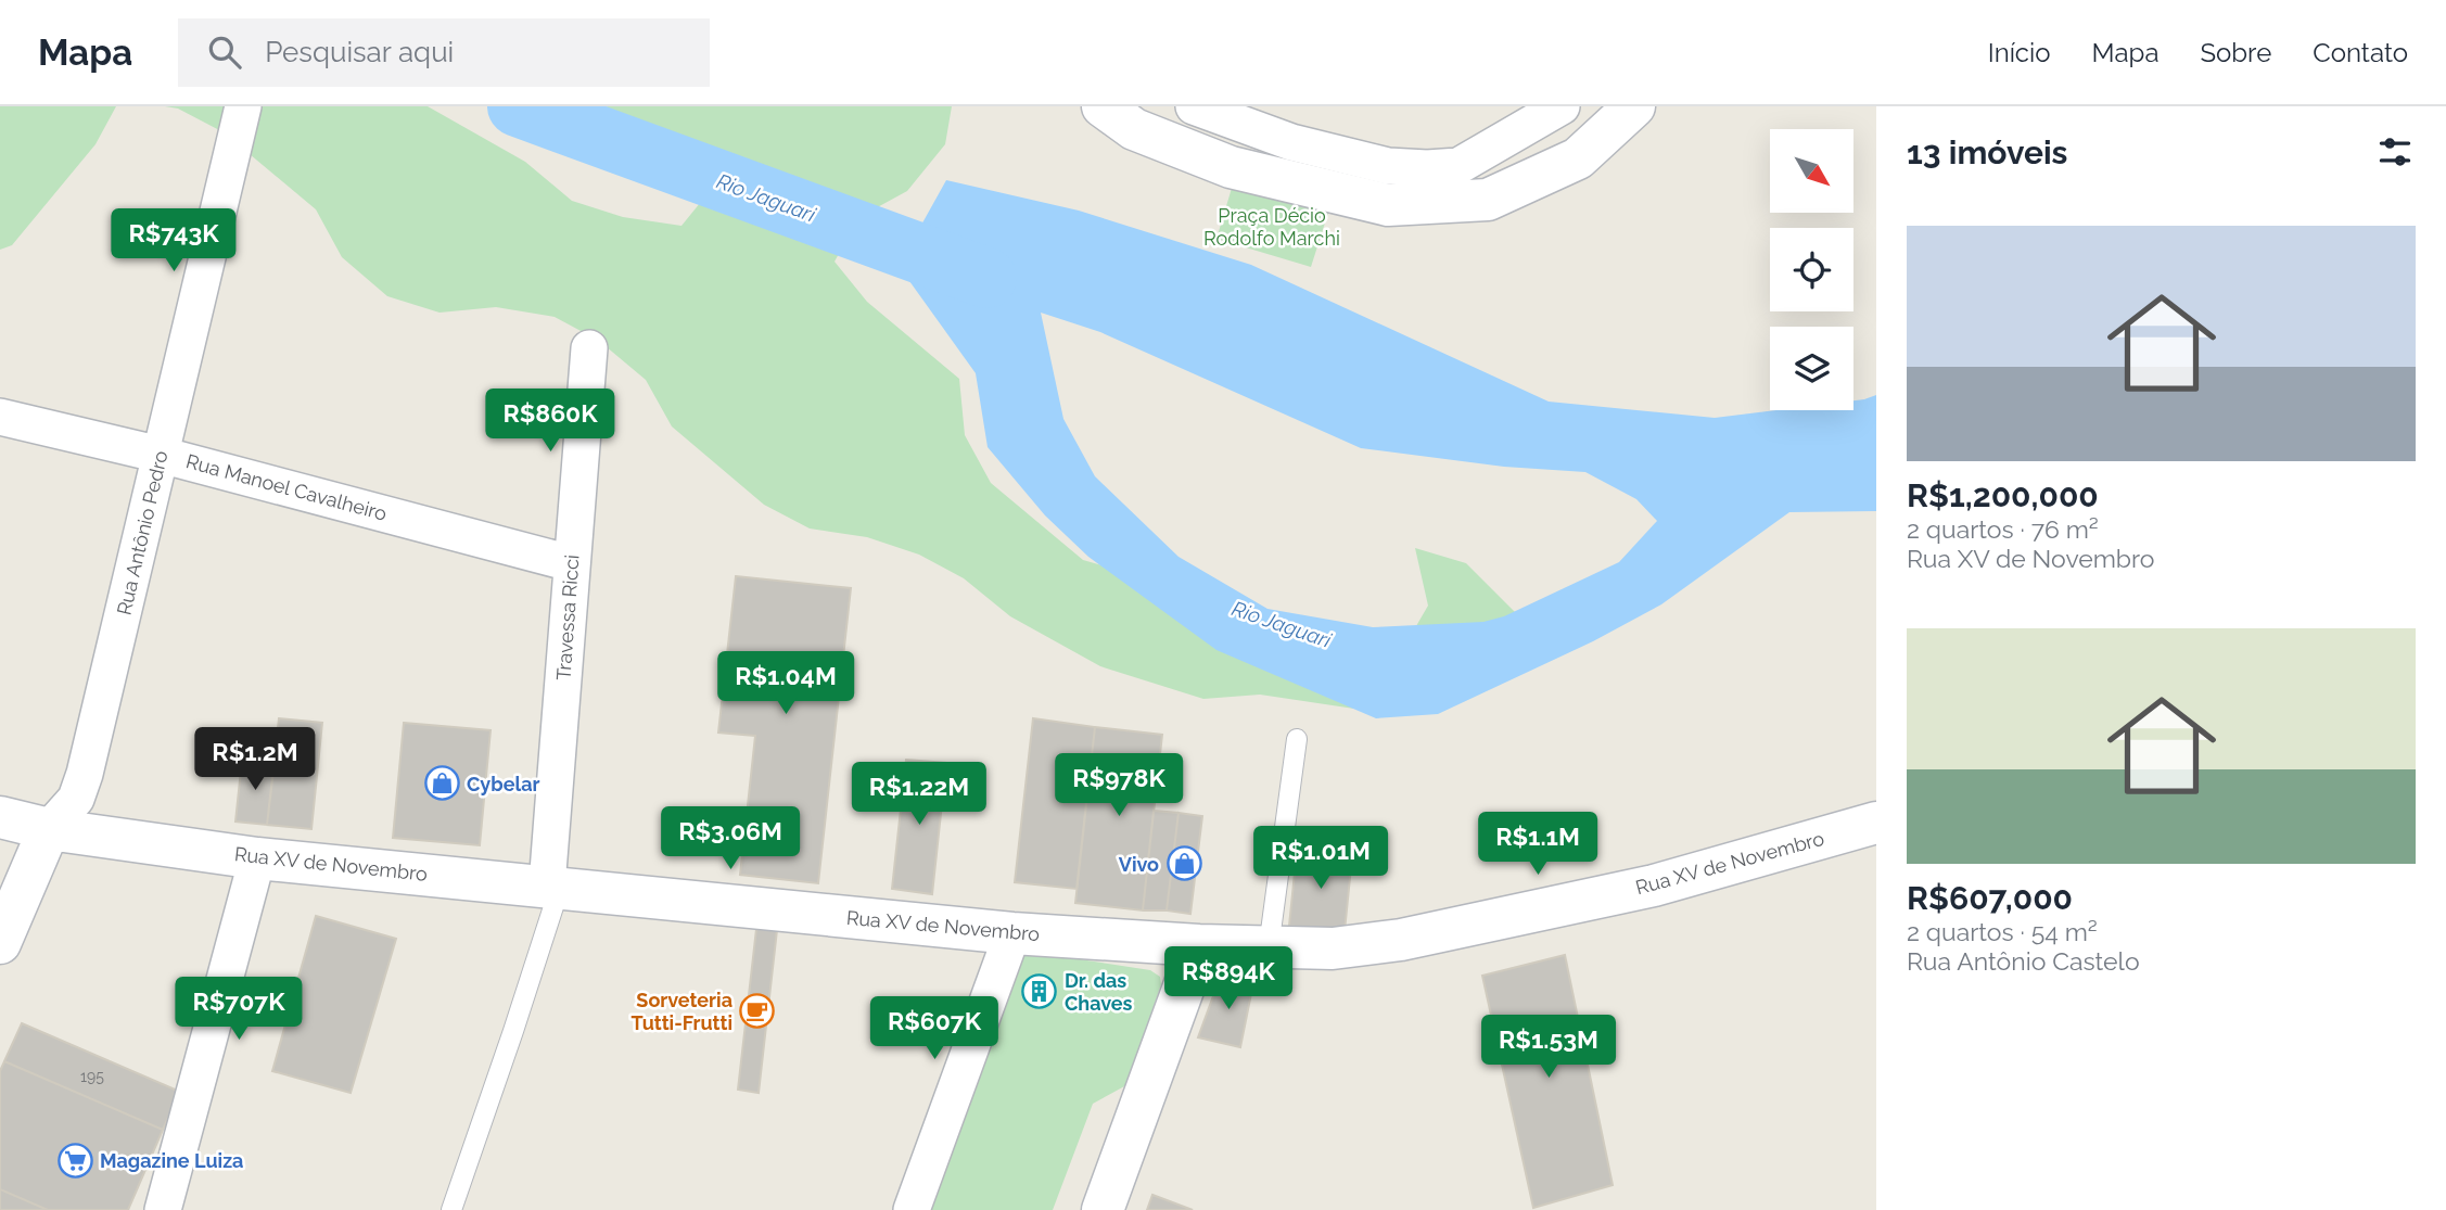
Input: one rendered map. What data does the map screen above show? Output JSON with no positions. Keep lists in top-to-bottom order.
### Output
{
  "streets": {
    "main road": ["Rua Antônio Pedro", "Rua XV de Novembro"],
    "street": ["Rua Manoel Cavalheiro", "Travessa Ricci"]
  },
  "crossings": [
    ["Rua Manoel Cavalheiro", "Rua Antônio Pedro"],
    ["Rua Manoel Cavalheiro", "Travessa Ricci"],
    ["Rua Antônio Pedro", "Rua XV de Novembro"],
    ["Travessa Ricci", "Rua XV de Novembro"]
  ],
  "water": ["Rio Jaguari"],
  "parks": ["Praça Décio Rodolfo Marchi"],
  "places": {
    "shop": ["Cybelar", "Vivo"],
    "building": ["Dr. das Chaves"],
    "cafe": ["Sorveteria Tutti-Frutti"],
    "supermarket": ["Magazine Luiza"]
  },
  "house_numbers": ["195"],
  "north": "bottom right",
  "page": {
    "header": "Mapa",
    "search": "Pesquisar aqui",
    "nav": [
      "Início",
      "Mapa",
      "Sobre",
      "Contato"
    ],
    "heading": "13 imóveis",
    "list": [
      {
        "name": "R$1,200,000",
        "note": "2 quartos · 76 m² · Rua XV de Novembro"
      },
      {
        "name": "R$607,000",
        "note": "2 quartos · 54 m² · Rua Antônio Castelo"
      }
    ],
    "price": [
      "R$743K",
      "R$860K",
      "R$1.04M",
      "R$1.2M",
      "R$978K",
      "R$1.22M",
      "R$3.06M",
      "R$1.1M",
      "R$1.01M",
      "R$894K",
      "R$707K",
      "R$607K",
      "R$1.53M"
    ]
  }
}
